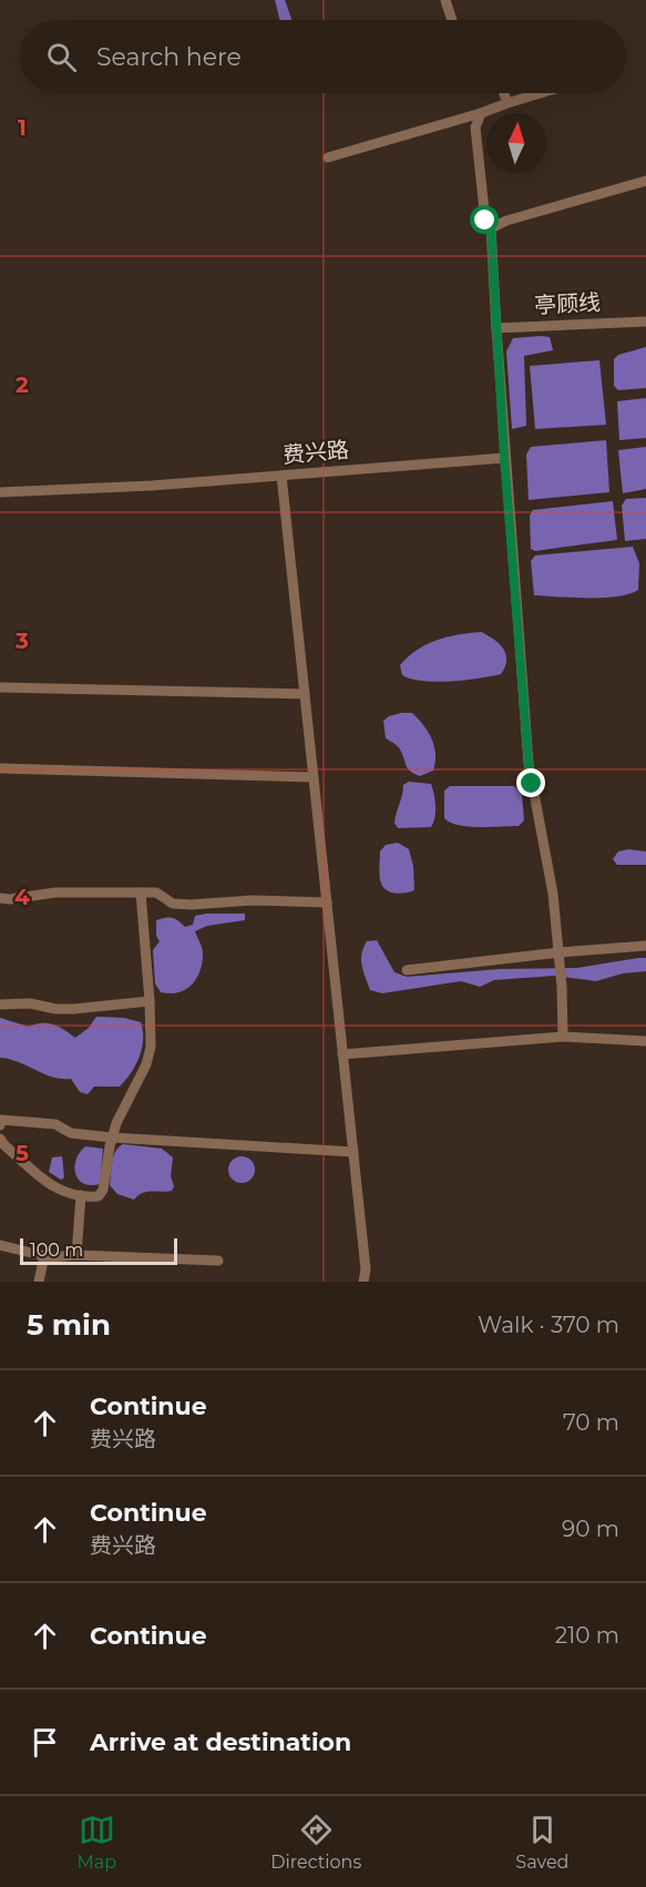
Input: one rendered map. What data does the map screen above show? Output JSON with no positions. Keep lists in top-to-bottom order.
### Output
{
  "streets": {
    "street": ["亭顾线", "费兴路"]
  },
  "scale_bar": "100 m",
  "north": "top",
  "page": {
    "search": "Search here",
    "scale": "100 m",
    "heading": ["5 min", "Walk · 370 m"],
    "list": [
      ["Continue", "费兴路", "70 m"],
      ["Continue", "费兴路", "90 m"],
      ["Continue", "210 m"],
      "Arrive at destination"
    ],
    "nav": ["Map", "Directions", "Saved"]
  },
  "grid": {
    "rows": [
      "1",
      "2",
      "3",
      "4",
      "5"
    ]
  }
}
